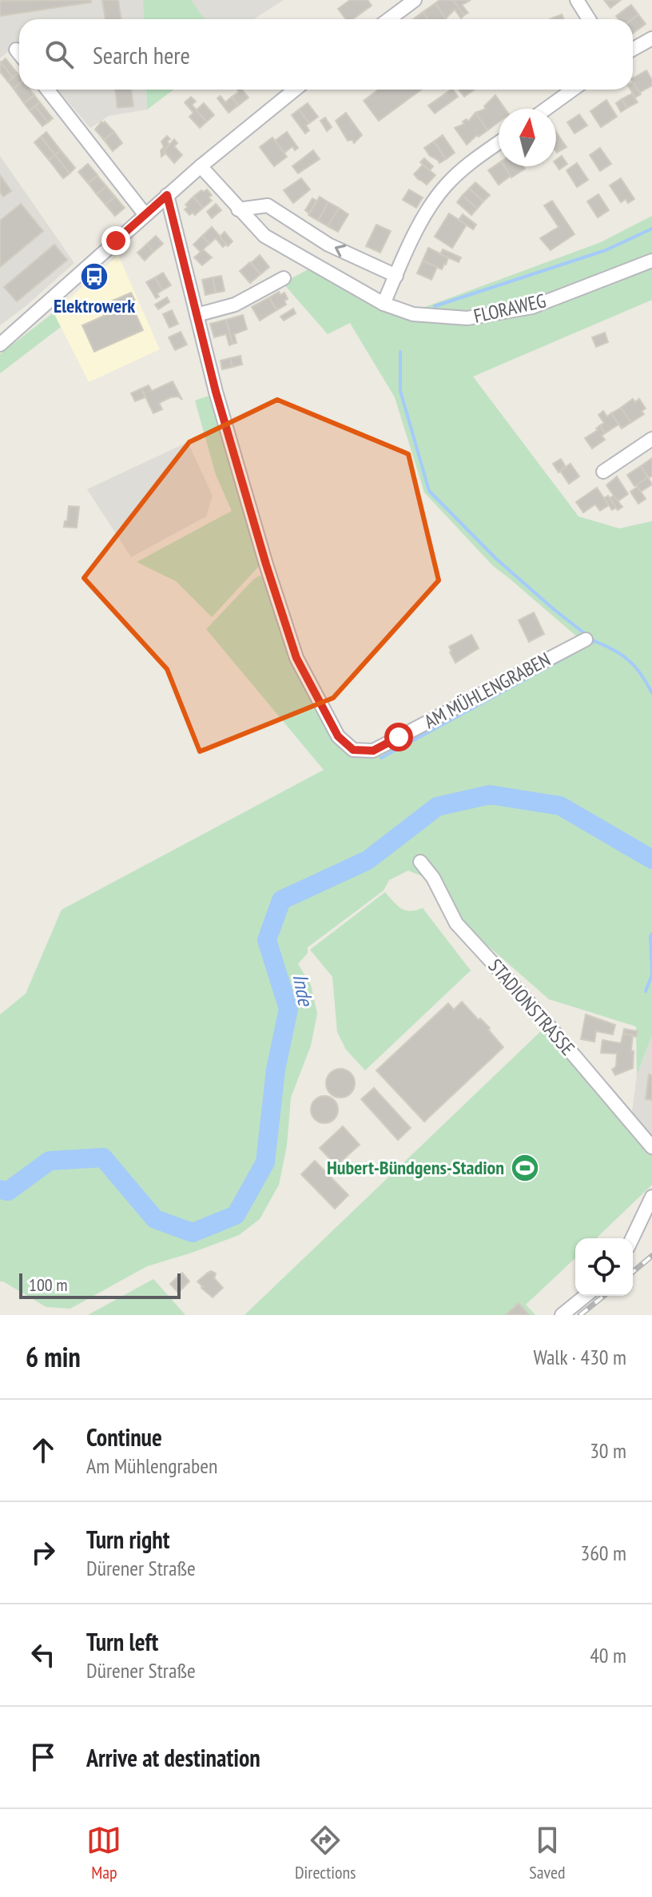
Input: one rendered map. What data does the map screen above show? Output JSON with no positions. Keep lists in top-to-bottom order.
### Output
{
  "streets": {
    "street": ["FLORAWEG", "AM MÜHLENGRABEN", "STADIONSTRASSE"]
  },
  "water": ["Inde"],
  "places": {
    "bus stop": ["Elektrowerk"],
    "sports": ["Hubert-Bündgens-Stadion"]
  },
  "scale_bar": "100 m",
  "north": "top",
  "page": {
    "search": "Search here",
    "scale": "100 m",
    "heading": ["6 min", "Walk · 430 m"],
    "list": [
      ["Continue", "Am Mühlengraben", "30 m"],
      ["Turn right", "Dürener Straße", "360 m"],
      ["Turn left", "Dürener Straße", "40 m"],
      "Arrive at destination"
    ],
    "nav": ["Map", "Directions", "Saved"]
  }
}
